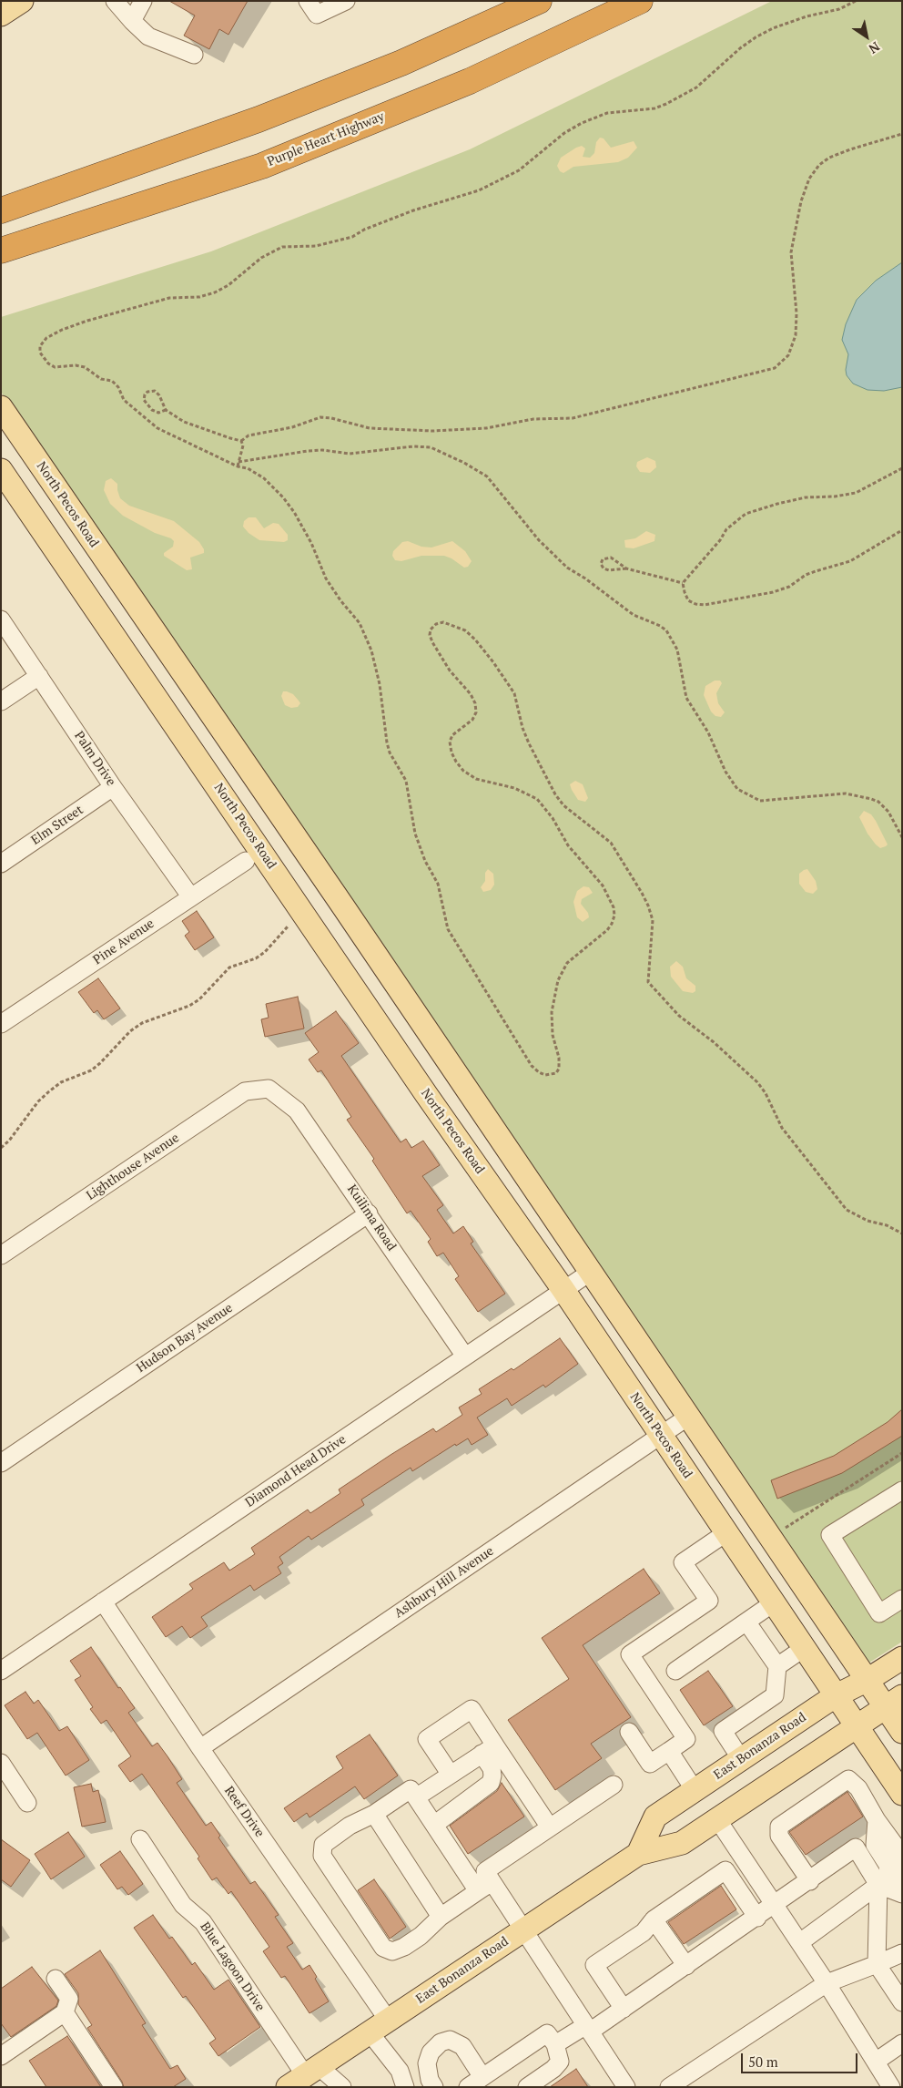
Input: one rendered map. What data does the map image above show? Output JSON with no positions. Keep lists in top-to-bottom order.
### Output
{
  "streets": {
    "highway": ["Purple Heart Highway"],
    "main road": ["North Pecos Road", "East Bonanza Road"],
    "street": [
      "Palm Drive",
      "Elm Street",
      "Pine Avenue",
      "Lighthouse Avenue",
      "Kuilima Road",
      "Hudson Bay Avenue",
      "Diamond Head Drive",
      "Ashbury Hill Avenue",
      "Reef Drive",
      "Blue Lagoon Drive"
    ]
  },
  "crossings": [
    ["North Pecos Road", "Diamond Head Drive"],
    ["North Pecos Road", "Ashbury Hill Avenue"],
    ["North Pecos Road", "East Bonanza Road"],
    ["Palm Drive", "Elm Street"],
    ["Palm Drive", "Pine Avenue"],
    ["Lighthouse Avenue", "Kuilima Road"],
    ["Kuilima Road", "Hudson Bay Avenue"],
    ["Kuilima Road", "Diamond Head Drive"],
    ["Diamond Head Drive", "Reef Drive"],
    ["Ashbury Hill Avenue", "Reef Drive"],
    ["East Bonanza Road", "Reef Drive"],
    ["East Bonanza Road", "Blue Lagoon Drive"]
  ],
  "scale_bar": "50 m",
  "north": "bottom right"
}
